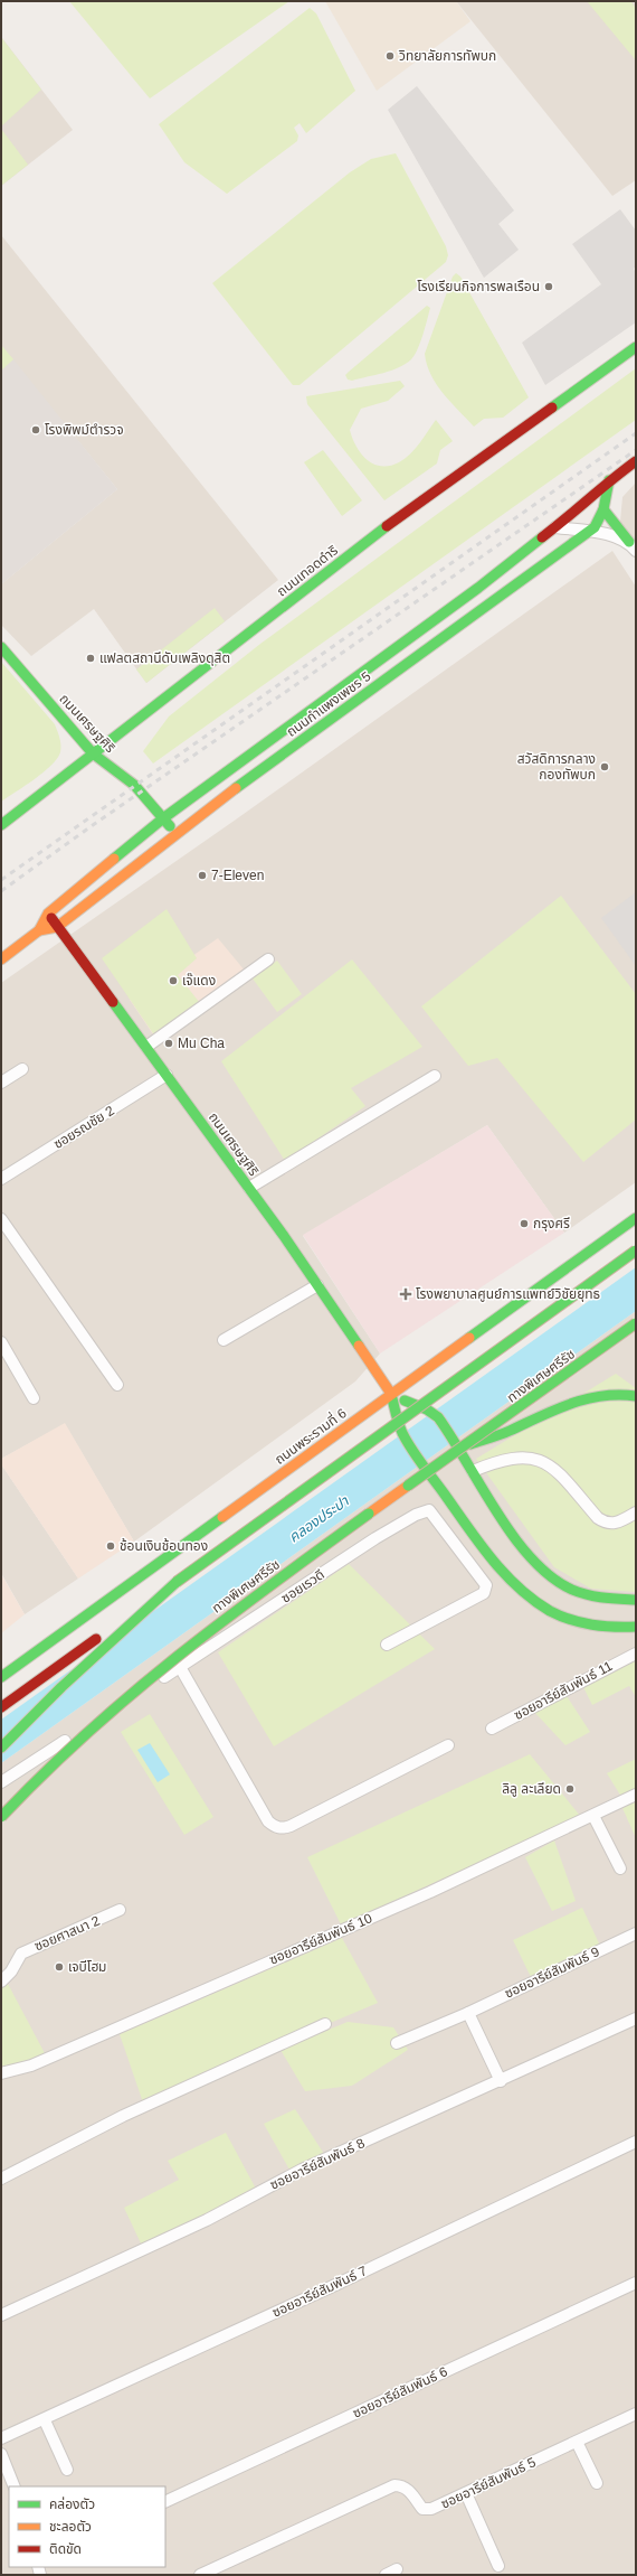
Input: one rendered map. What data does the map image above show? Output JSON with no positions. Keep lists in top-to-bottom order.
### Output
{
  "streets": {
    "main road": [
      "ถนนเทอดดำริ",
      "ถนนกำแพงเพชร 5",
      "ถนนเศรษฐศิริ",
      "ทางพิเศษศรีรัช",
      "ถนนพระรามที่ 6"
    ],
    "street": [
      "ซอยรณชัย 2",
      "ซอยเรวดี",
      "ซอยอารีย์สัมพันธ์ 11",
      "ซอยศาสนา 2",
      "ซอยอารีย์สัมพันธ์ 10",
      "ซอยอารีย์สัมพันธ์ 9",
      "ซอยอารีย์สัมพันธ์ 8",
      "ซอยอารีย์สัมพันธ์ 7",
      "ซอยอารีย์สัมพันธ์ 6",
      "ซอยอารีย์สัมพันธ์ 5"
    ]
  },
  "crossings": [
    ["ถนนเทอดดำริ", "ถนนเศรษฐศิริ"],
    ["ถนนกำแพงเพชร 5", "ถนนเศรษฐศิริ"],
    ["ถนนเศรษฐศิริ", "ซอยรณชัย 2"],
    ["ถนนเศรษฐศิริ", "ถนนพระรามที่ 6"]
  ],
  "water": ["คลองประปา"],
  "places": {
    "other": [
      "วิทยาลัยการทัพบก",
      "โรงเรียนกิจการพลเรือน",
      "โรงพิพม์ตำรวจ",
      "แฟลตสถานีดับเพลิงดุสิต",
      "สวัสดิการกลาง กองทัพบก",
      "7-Eleven",
      "เจ๊แดง",
      "Mu Cha",
      "กรุงศรี",
      "ช้อนเงินช้อนทอง",
      "ลิลู ละเลียด",
      "เจบีโฮม"
    ],
    "health": ["โรงพยาบาลศูนย์การแพทย์วิชัยยุทธ"]
  },
  "legend": ["คล่องตัว", "ชะลอตัว", "ติดขัด"]
}
